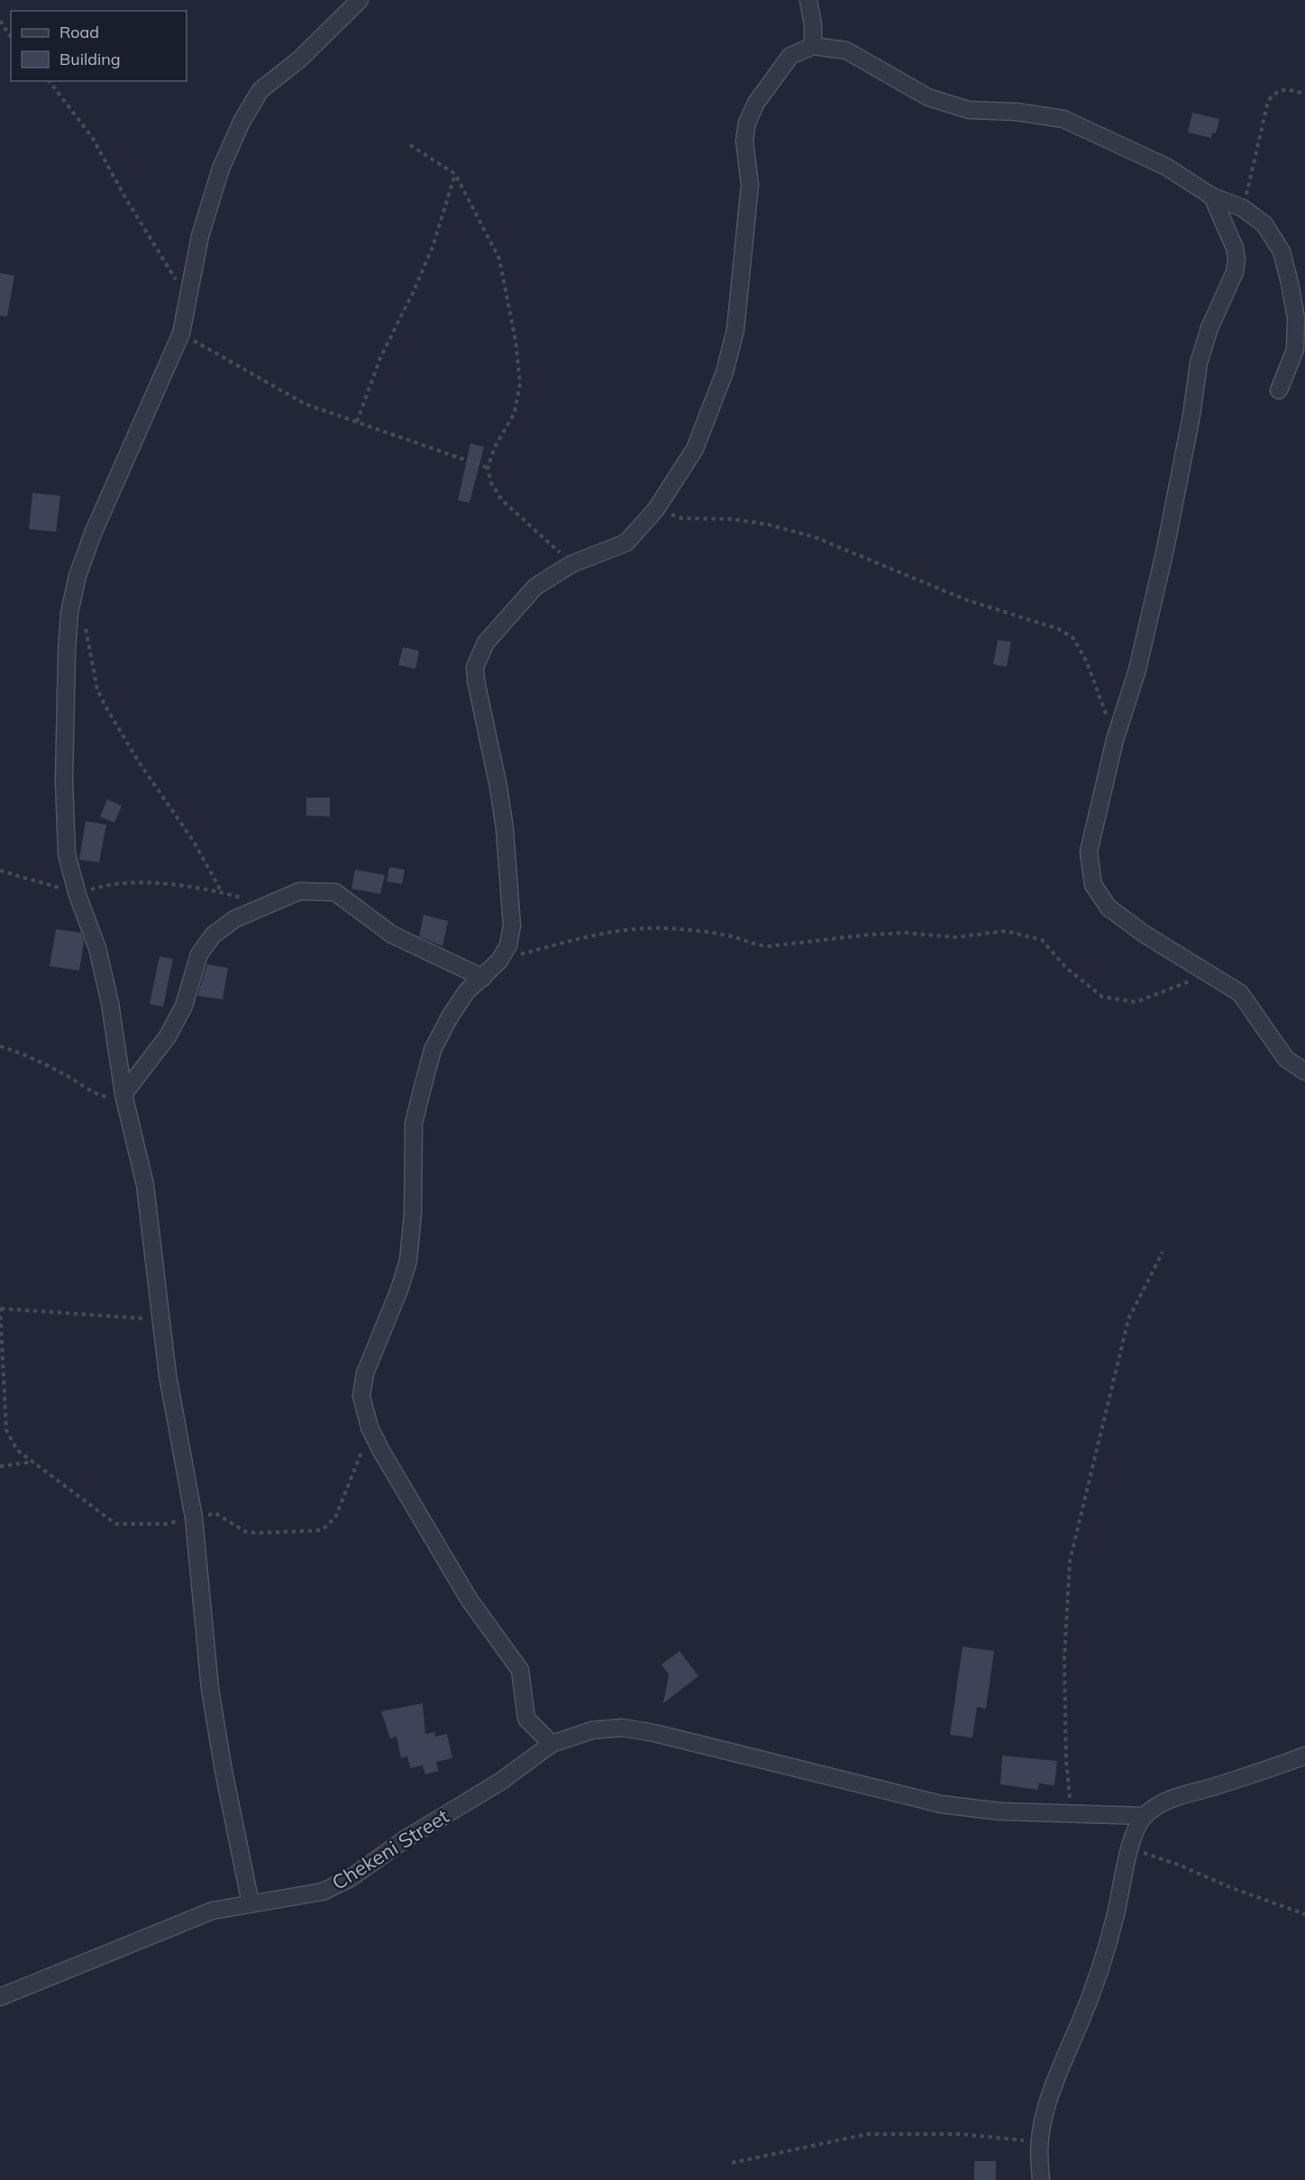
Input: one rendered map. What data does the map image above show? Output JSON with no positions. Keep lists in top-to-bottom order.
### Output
{
  "streets": {
    "street": ["Chekeni Street"]
  },
  "legend": ["Road", "Building"]
}
